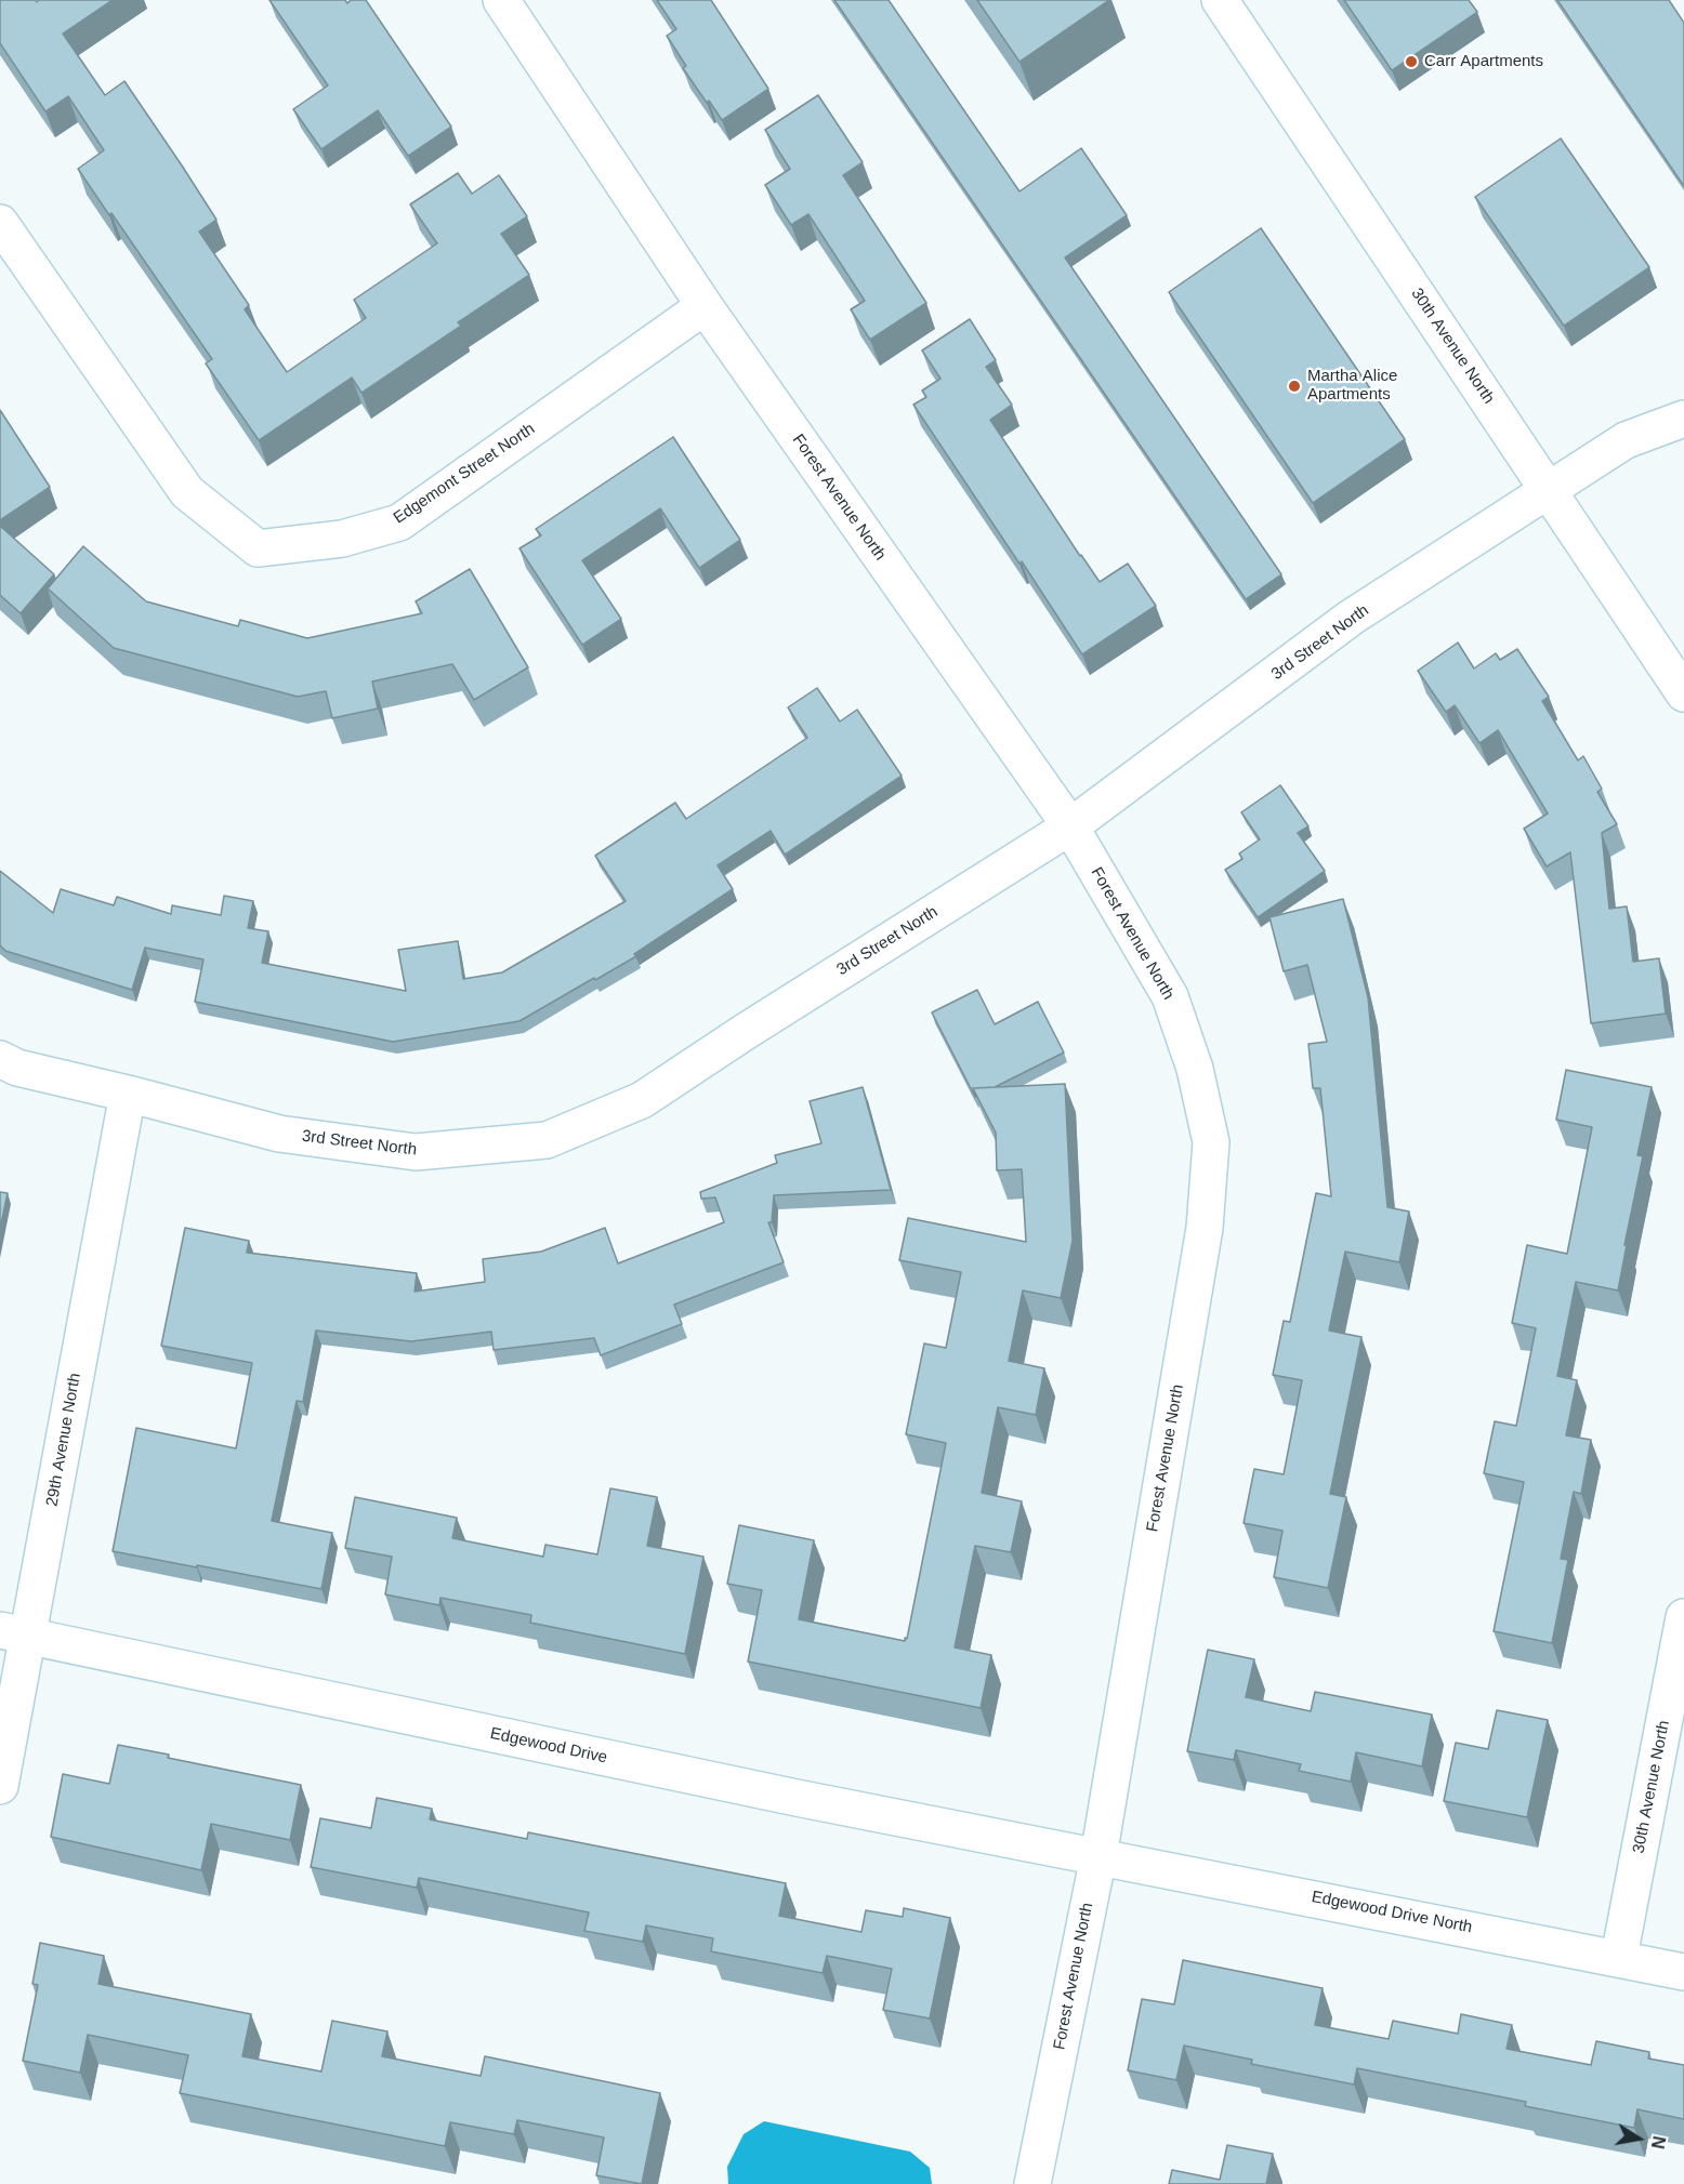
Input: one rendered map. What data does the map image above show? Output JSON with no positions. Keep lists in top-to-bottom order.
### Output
{
  "streets": {
    "street": [
      "30th Avenue North",
      "Edgemont Street North",
      "Forest Avenue North",
      "3rd Street North",
      "29th Avenue North",
      "Edgewood Drive",
      "Edgewood Drive North"
    ]
  },
  "crossings": [
    ["30th Avenue North", "3rd Street North"],
    ["30th Avenue North", "Edgewood Drive North"],
    ["Edgemont Street North", "Forest Avenue North"],
    ["Forest Avenue North", "3rd Street North"],
    ["Forest Avenue North", "Edgewood Drive"],
    ["Forest Avenue North", "Edgewood Drive North"],
    ["3rd Street North", "29th Avenue North"],
    ["29th Avenue North", "Edgewood Drive"],
    ["Edgewood Drive", "Edgewood Drive North"]
  ],
  "places": ["Carr Apartments", "Martha Alice Apartments"],
  "north": "right"
}
